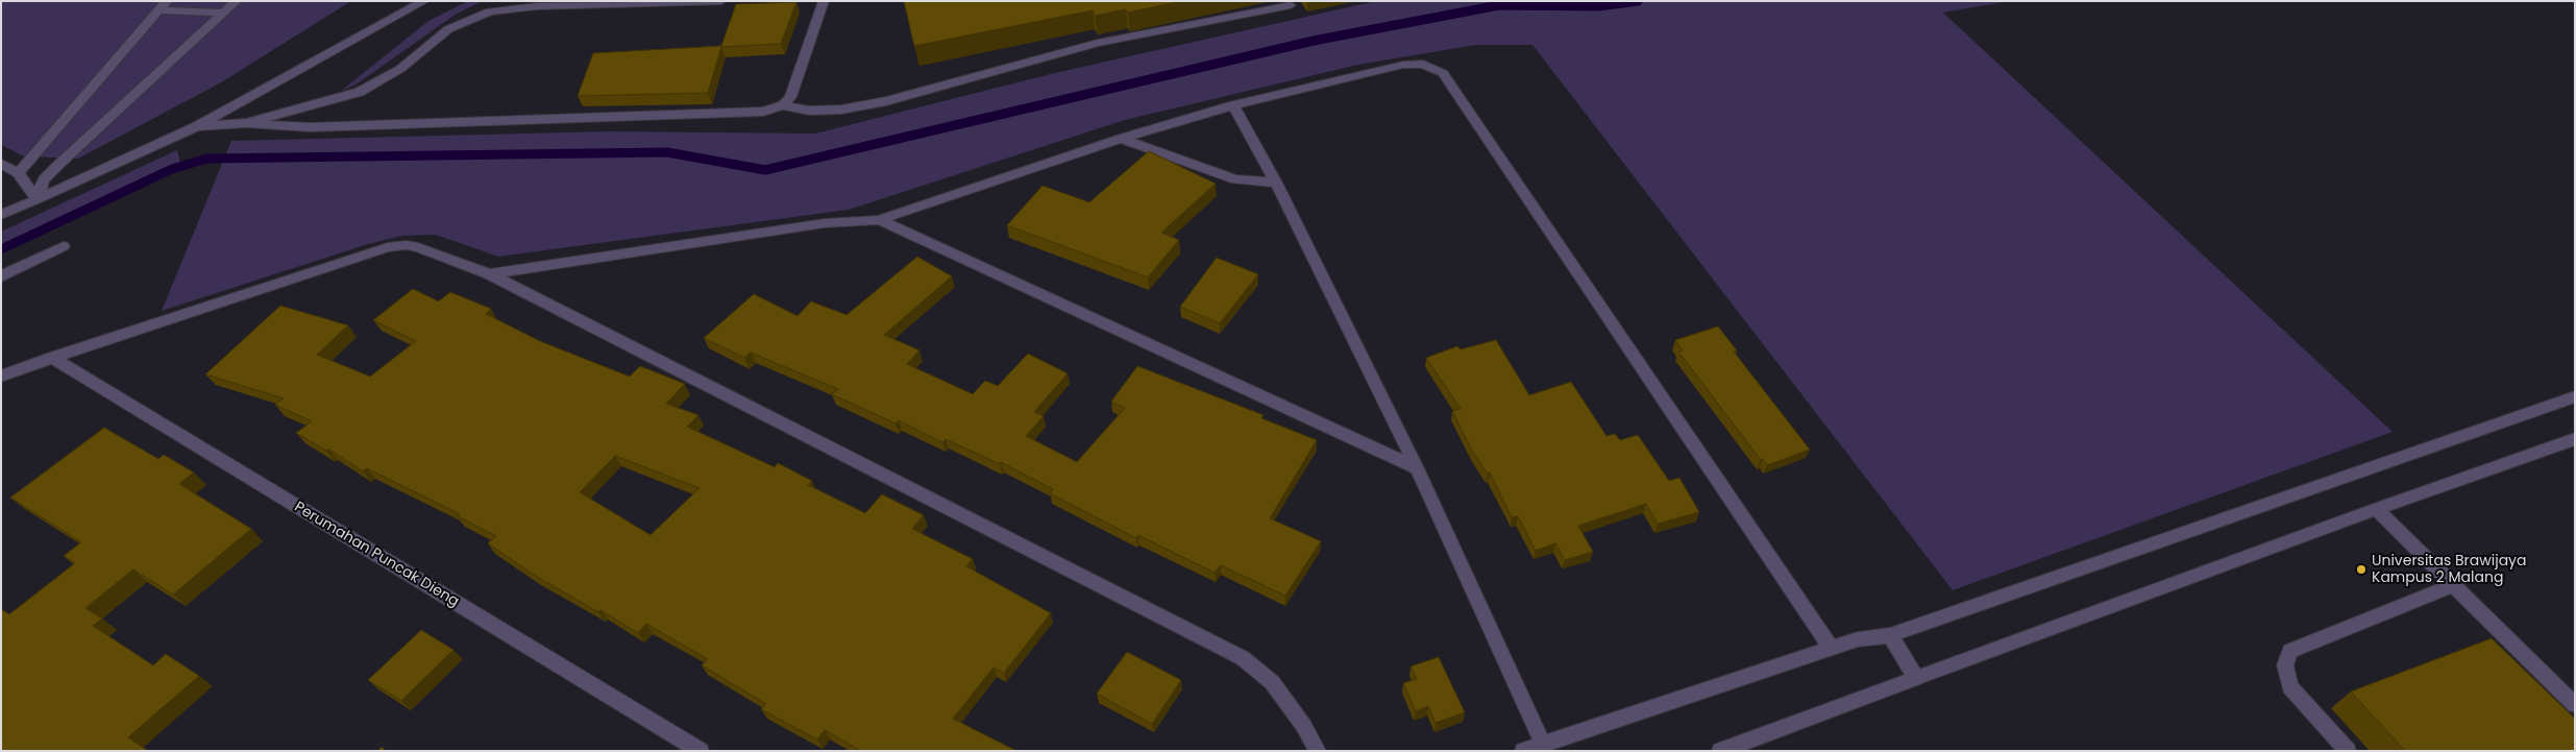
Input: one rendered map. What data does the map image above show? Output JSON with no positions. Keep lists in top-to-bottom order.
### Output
{
  "streets": {
    "street": ["Perumahan Puncak Dieng"]
  },
  "places": ["Universitas Brawijaya Kampus 2 Malang"]
}
